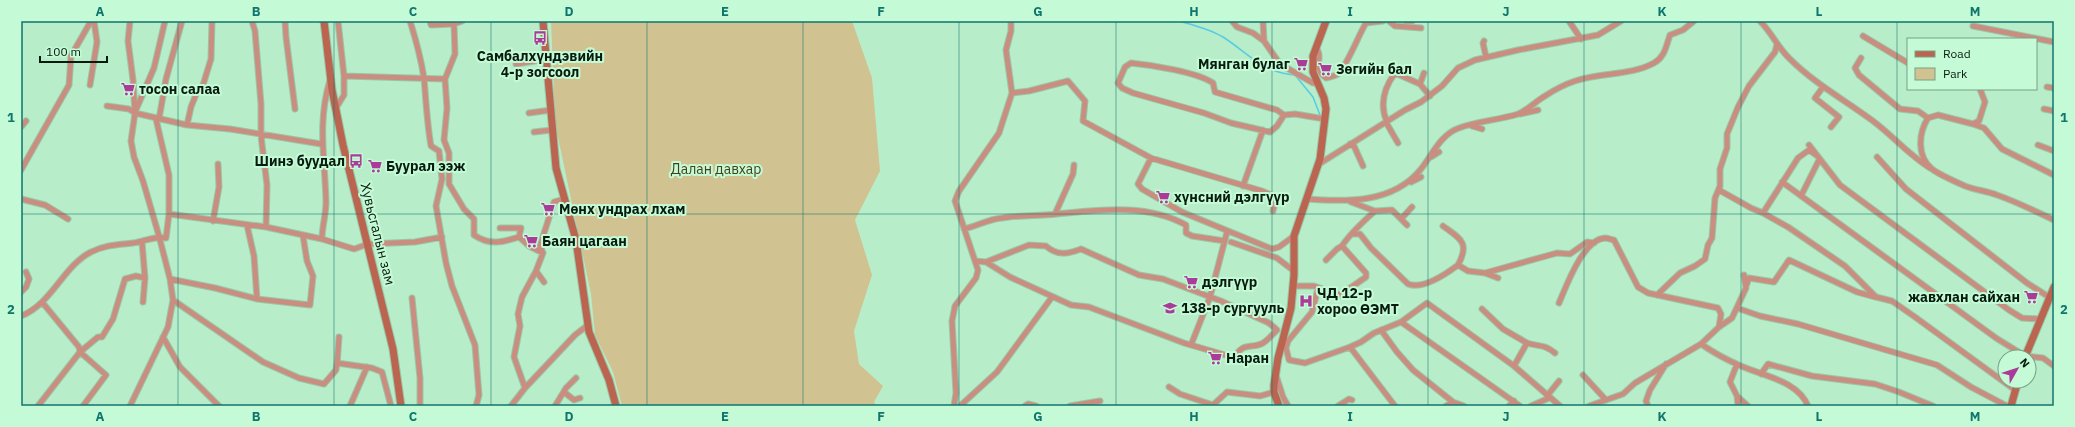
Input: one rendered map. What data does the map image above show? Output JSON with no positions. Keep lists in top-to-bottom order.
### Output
{
  "streets": {
    "main road": ["Хувьсгалын зам"]
  },
  "parks": ["Далан давхар"],
  "places": {
    "bus stop": ["Самбалхүндэвийн 4-р зогсоол", "Шинэ буудал"],
    "supermarket": [
      "Мянган булаг",
      "Зөгийн бал",
      "тосон салаа",
      "Буурал ээж",
      "хүнсний дэлгүүр",
      "Мөнх ундрах лхам",
      "Баян цагаан",
      "дэлгүүр",
      "жавхлан сайхан",
      "Наран"
    ],
    "hospital": ["ЧД 12-р хороо ӨЭМТ"],
    "school or university": ["138-р сургууль"]
  },
  "legend": ["Road", "Park"],
  "scale_bar": "100 m",
  "north": "top right",
  "grid": {
    "columns": [
      "A",
      "B",
      "C",
      "D",
      "E",
      "F",
      "G",
      "H",
      "I",
      "J",
      "K",
      "L",
      "M"
    ],
    "rows": ["1", "2"]
  }
}
